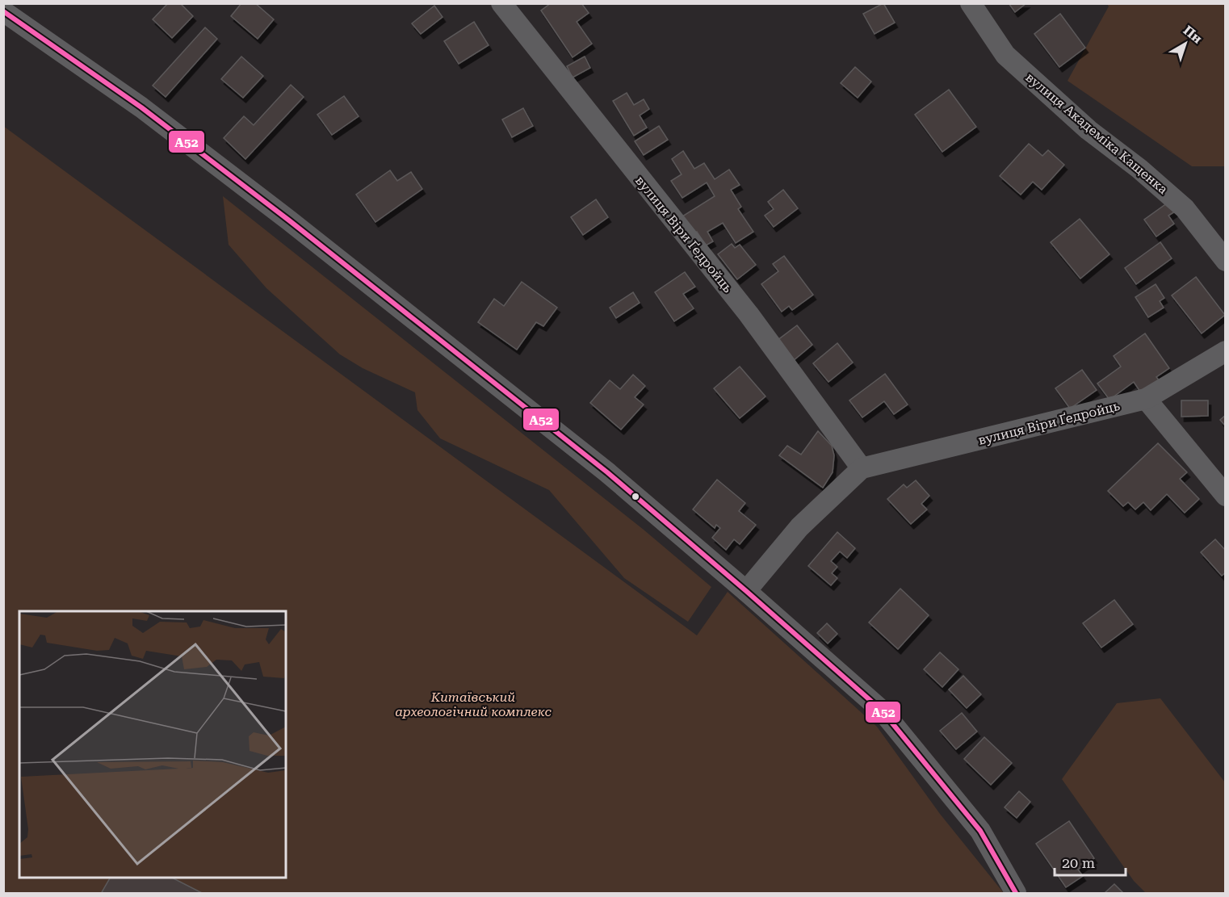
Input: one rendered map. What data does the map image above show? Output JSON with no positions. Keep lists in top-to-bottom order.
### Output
{
  "streets": {
    "street": ["вулиця Академіка Кащенка", "вулиця Віри Ґедройць"]
  },
  "parks": ["Китаївський археологічний комплекс"],
  "lines": ["transit line А52"],
  "scale_bar": "20 m",
  "north": "top right"
}
